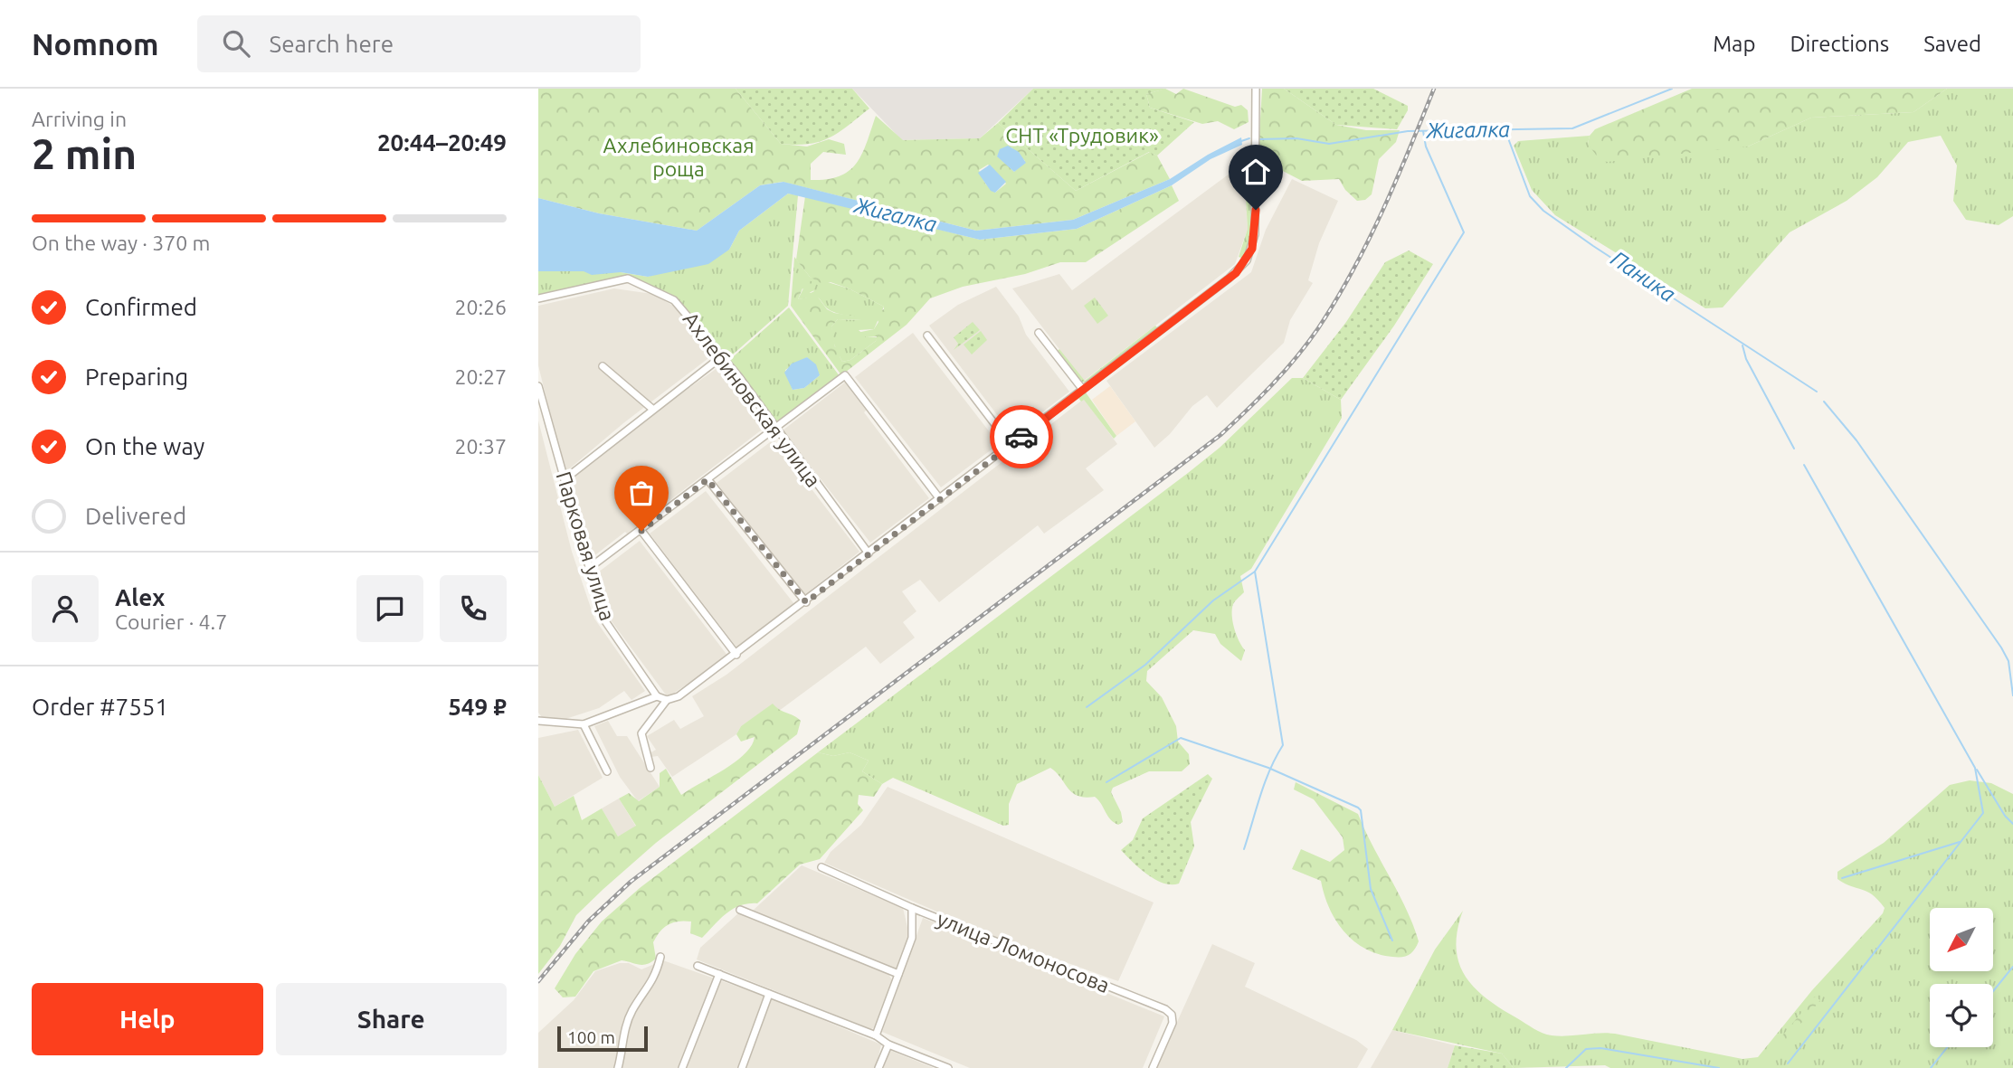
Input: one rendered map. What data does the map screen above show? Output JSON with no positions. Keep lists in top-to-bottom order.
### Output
{
  "streets": {
    "street": ["Ахлебиновская улица", "Парковая улица", "улица Ломоносова"]
  },
  "water": ["Жигалка", "Паника"],
  "parks": ["СНТ «Трудовик»", "Ахлебиновская роща"],
  "scale_bar": "100 m",
  "north": "bottom left",
  "page": {
    "header": "Nomnom",
    "search": "Search here",
    "nav": ["Map", "Directions", "Saved"],
    "heading": ["2 min", "Arriving in", "20:44–20:49"],
    "panel": [
      "Alex",
      "Courier · 4.7",
      "Order #7551",
      "549 ₽"
    ],
    "bar": "On the way · 370 m",
    "list": [
      ["Confirmed", "20:26"],
      ["Preparing", "20:27"],
      ["On the way", "20:37"],
      "Delivered"
    ],
    "buttons": ["Help", "Share"],
    "scale": "100 m"
  }
}
